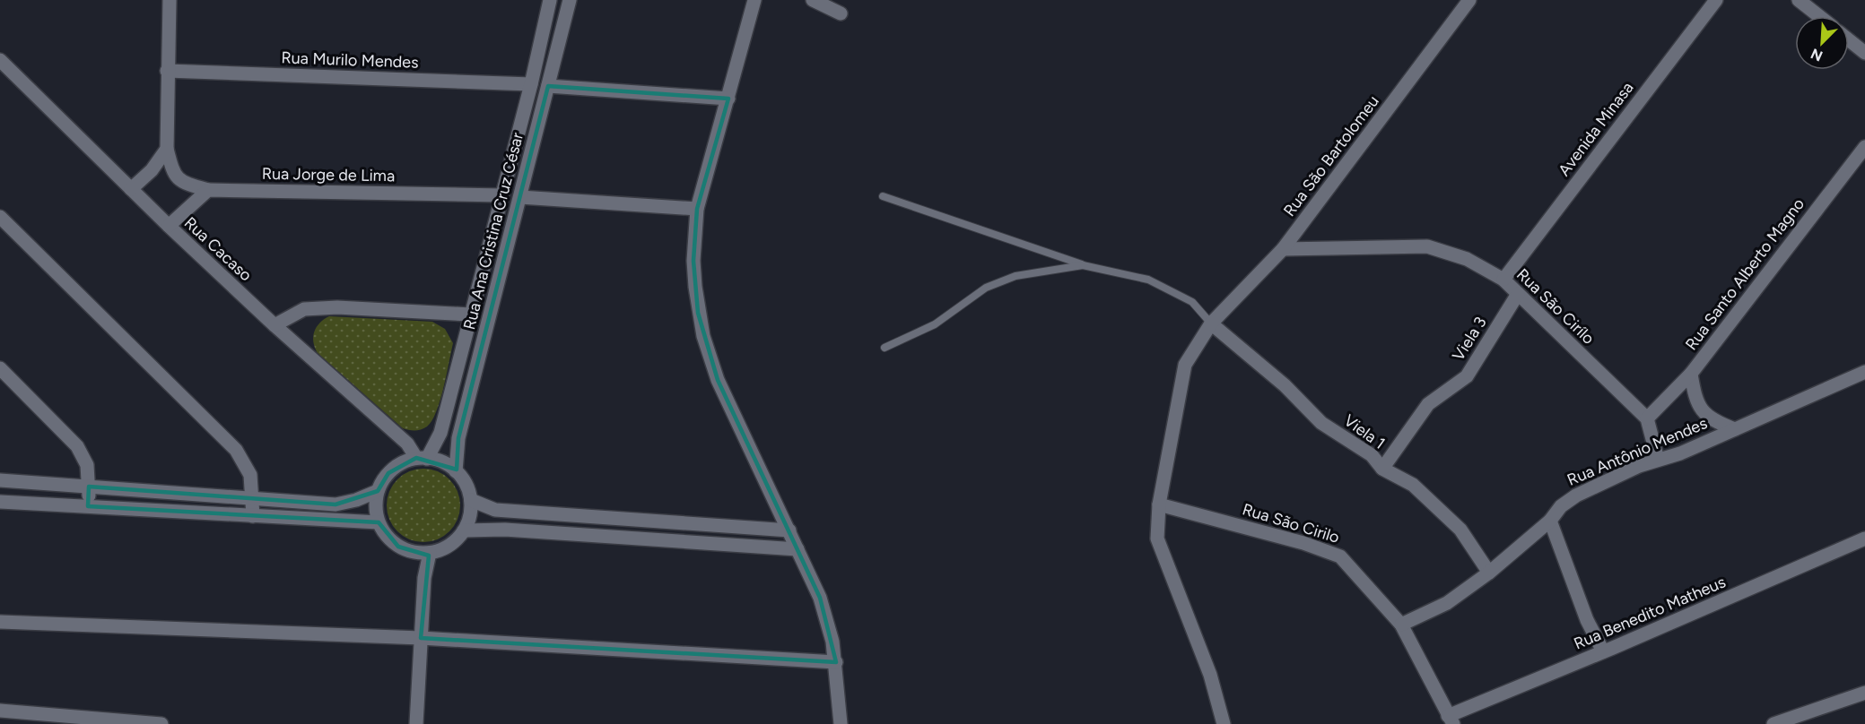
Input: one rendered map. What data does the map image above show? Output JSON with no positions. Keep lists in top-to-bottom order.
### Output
{
  "streets": {
    "street": [
      "Rua Murilo Mendes",
      "Avenida Minasa",
      "Rua São Bartolomeu",
      "Rua Jorge de Lima",
      "Rua Ana Cristina Cruz César",
      "Rua Cacaso",
      "Rua Santo Alberto Magno",
      "Rua São Cirílo",
      "Viela 3",
      "Viela 1",
      "Rua Antônio Mendes",
      "Rua São Cirilo",
      "Rua Benedito Matheus"
    ]
  },
  "crossings": [
    ["Rua Murilo Mendes", "Rua Jorge de Lima"],
    ["Rua Murilo Mendes", "Rua Ana Cristina Cruz César"],
    ["Avenida Minasa", "Rua São Cirílo"],
    ["Rua São Bartolomeu", "Rua São Cirílo"],
    ["Rua São Bartolomeu", "Viela 1"],
    ["Rua Jorge de Lima", "Rua Ana Cristina Cruz César"],
    ["Rua Ana Cristina Cruz César", "Rua Cacaso"],
    ["Rua Santo Alberto Magno", "Rua São Cirílo"],
    ["Rua Santo Alberto Magno", "Rua Antônio Mendes"],
    ["Rua São Cirílo", "Viela 3"],
    ["Viela 3", "Viela 1"],
    ["Viela 1", "Rua Antônio Mendes"],
    ["Rua Antônio Mendes", "Rua São Cirilo"],
    ["Rua São Cirilo", "Rua Benedito Matheus"]
  ],
  "north": "bottom left"
}
